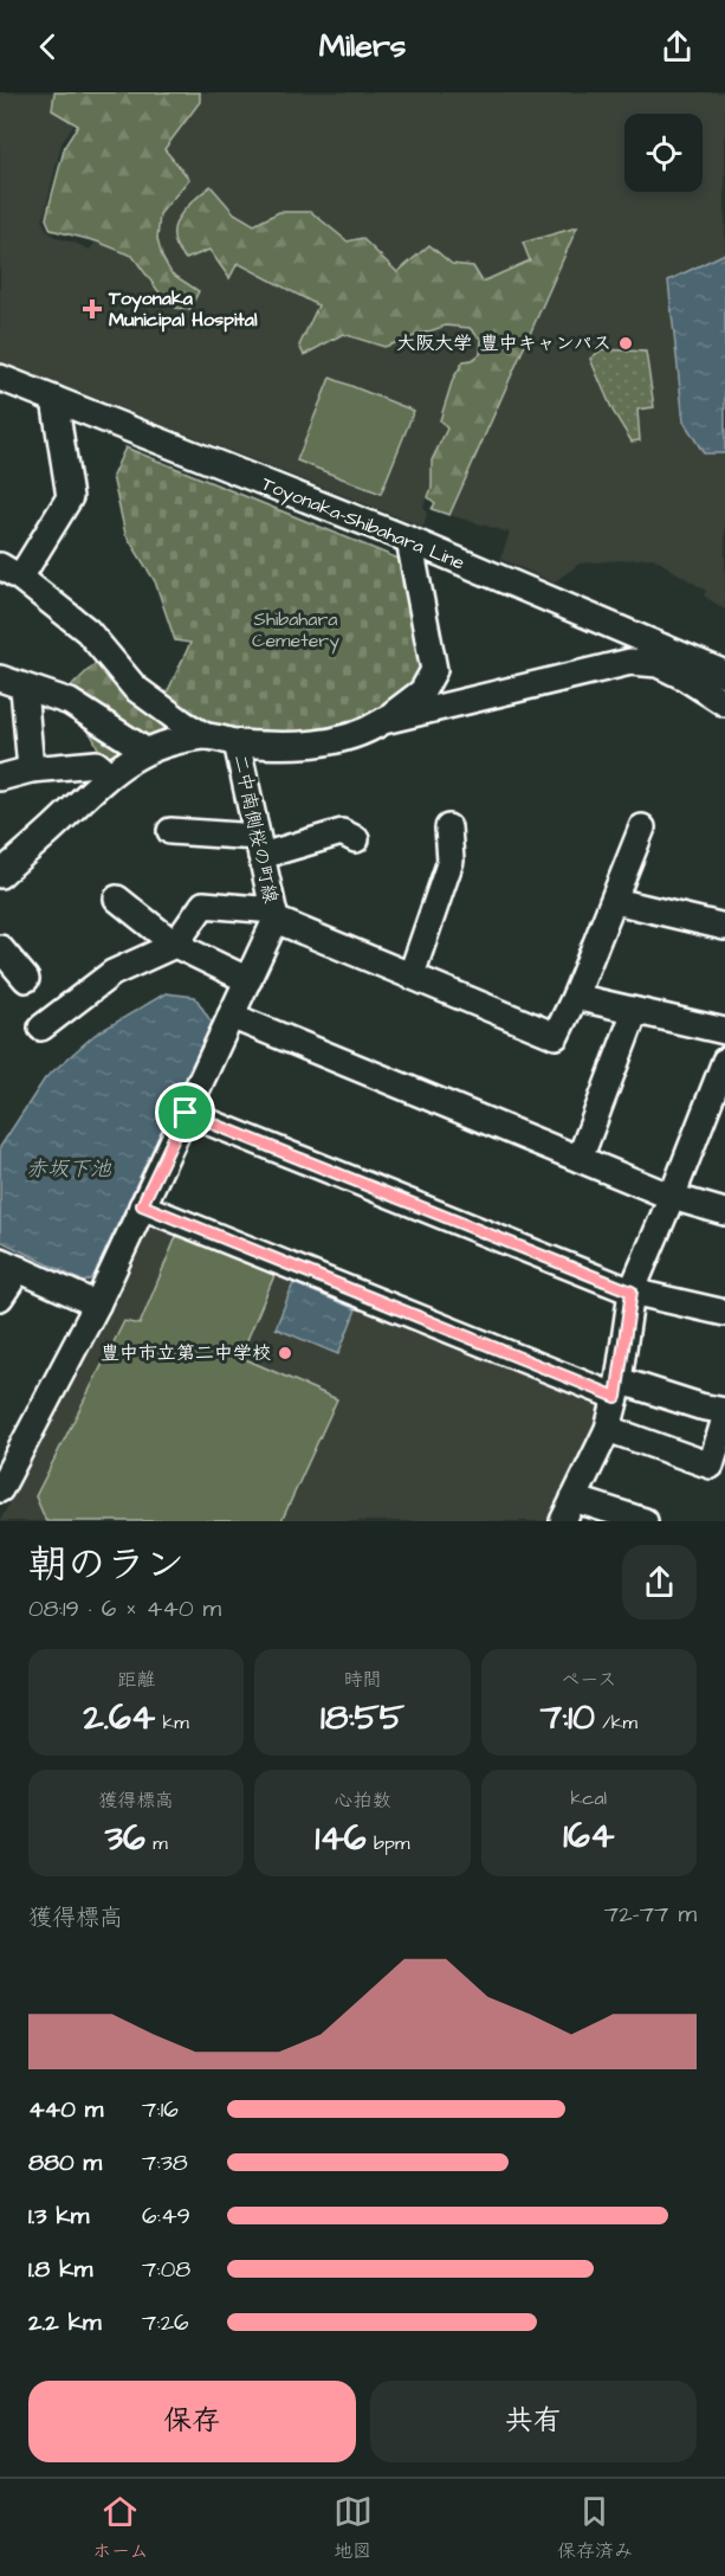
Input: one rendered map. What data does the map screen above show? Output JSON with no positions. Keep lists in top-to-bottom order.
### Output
{
  "streets": {
    "street": ["Toyonaka-Shibahara Line", "二中南側桜の町線"]
  },
  "water": ["赤坂下池"],
  "parks": ["Shibahara Cemetery"],
  "places": {
    "health": ["Toyonaka Municipal Hospital"],
    "other": ["大阪大学 豊中キャンパス", "豊中市立第二中学校"]
  },
  "page": {
    "header": "Milers",
    "heading": ["朝のラン", "08:19 · 6 × 440 m"],
    "stats": [
      ["距離", "2.64 km"],
      ["時間", "18:55"],
      ["ペース", "7:10 /km"],
      ["獲得標高", "36 m"],
      ["心拍数", "146 bpm"],
      ["kcal", "164"]
    ],
    "chart": ["獲得標高", "72–77 m"],
    "list": [
      {
        "name": "440 m",
        "note": "7:16"
      },
      {
        "name": "880 m",
        "note": "7:38"
      },
      {
        "name": "1.3 km",
        "note": "6:49"
      },
      {
        "name": "1.8 km",
        "note": "7:08"
      },
      {
        "name": "2.2 km",
        "note": "7:26"
      }
    ],
    "buttons": ["保存", "共有"],
    "tabs": ["ホーム", "地図", "保存済み"]
  }
}
